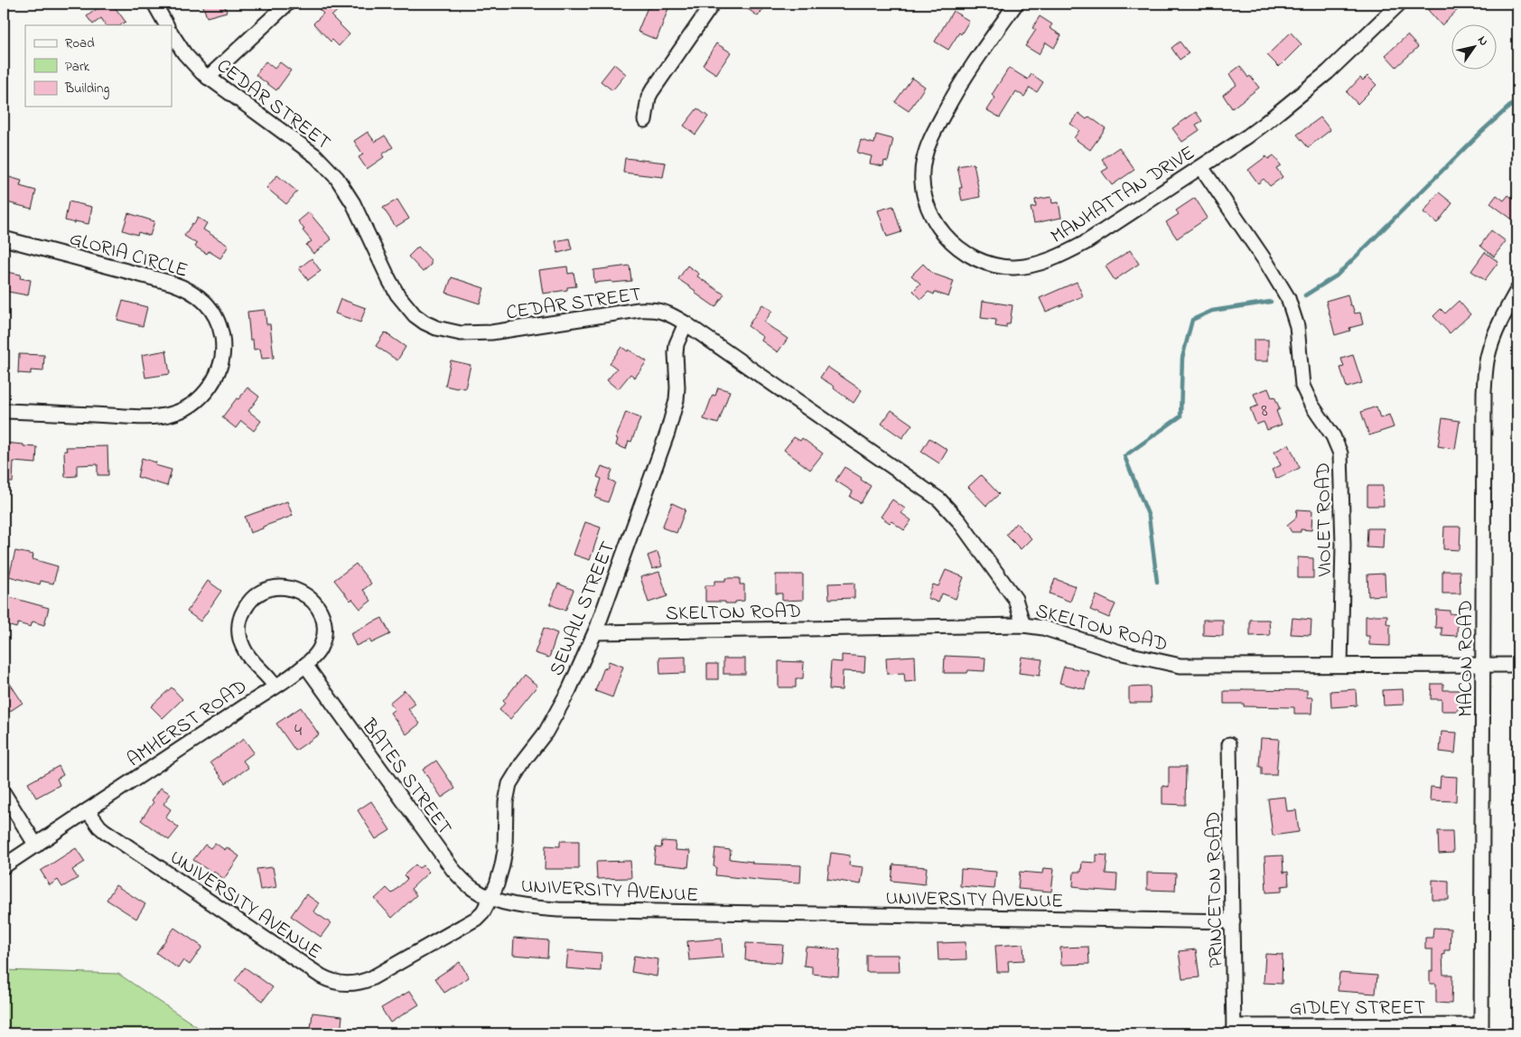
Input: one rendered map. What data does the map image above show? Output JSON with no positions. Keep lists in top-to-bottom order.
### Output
{
  "streets": {
    "street": [
      "CEDAR STREET",
      "MANHATTAN DRIVE",
      "GLORIA CIRCLE",
      "VIOLET ROAD",
      "SEWALL STREET",
      "SKELTON ROAD",
      "MACON ROAD",
      "AMHERST ROAD",
      "BATES STREET",
      "UNIVERSITY AVENUE",
      "PRINCETON ROAD",
      "GIDLEY STREET"
    ]
  },
  "crossings": [
    ["CEDAR STREET", "SEWALL STREET"],
    ["CEDAR STREET", "SKELTON ROAD"],
    ["MANHATTAN DRIVE", "VIOLET ROAD"],
    ["VIOLET ROAD", "SKELTON ROAD"],
    ["SEWALL STREET", "SKELTON ROAD"],
    ["SEWALL STREET", "BATES STREET"],
    ["SEWALL STREET", "UNIVERSITY AVENUE"],
    ["SKELTON ROAD", "MACON ROAD"],
    ["MACON ROAD", "GIDLEY STREET"],
    ["AMHERST ROAD", "BATES STREET"],
    ["AMHERST ROAD", "UNIVERSITY AVENUE"],
    ["BATES STREET", "UNIVERSITY AVENUE"],
    ["UNIVERSITY AVENUE", "PRINCETON ROAD"],
    ["PRINCETON ROAD", "GIDLEY STREET"]
  ],
  "house_numbers": ["8", "4"],
  "legend": ["Road", "Park", "Building"],
  "north": "top right"
}
